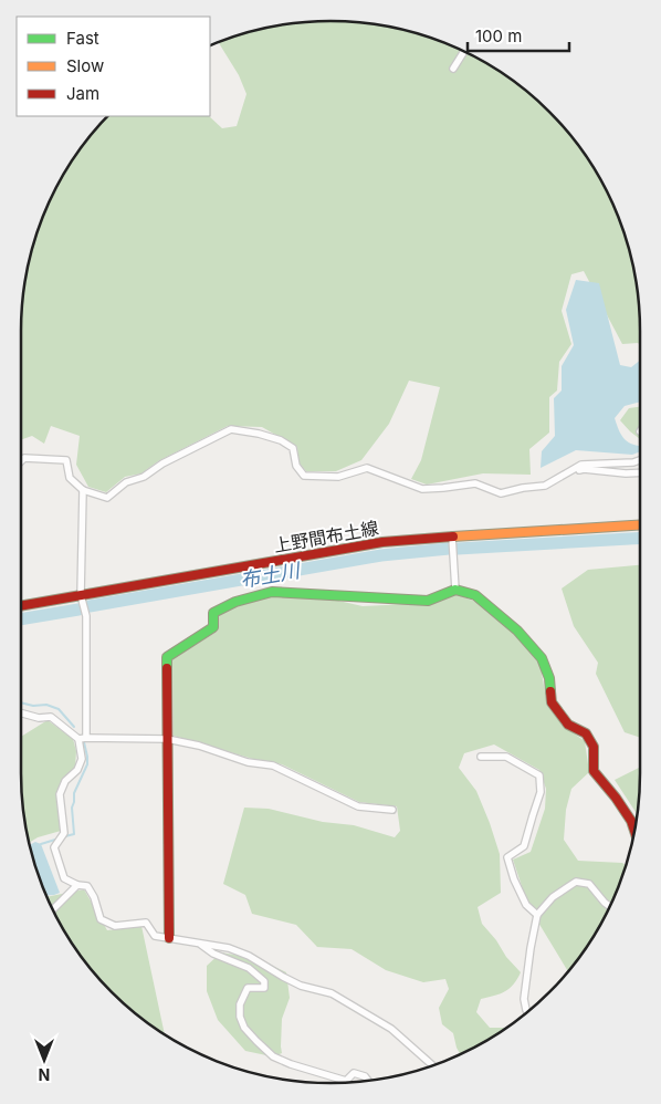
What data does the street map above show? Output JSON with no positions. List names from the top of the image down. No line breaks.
{"streets":{"street":["上野間布土線"]},"water":["布土川"],"legend":["Fast","Slow","Jam"],"scale_bar":"100 m","north":"bottom"}
